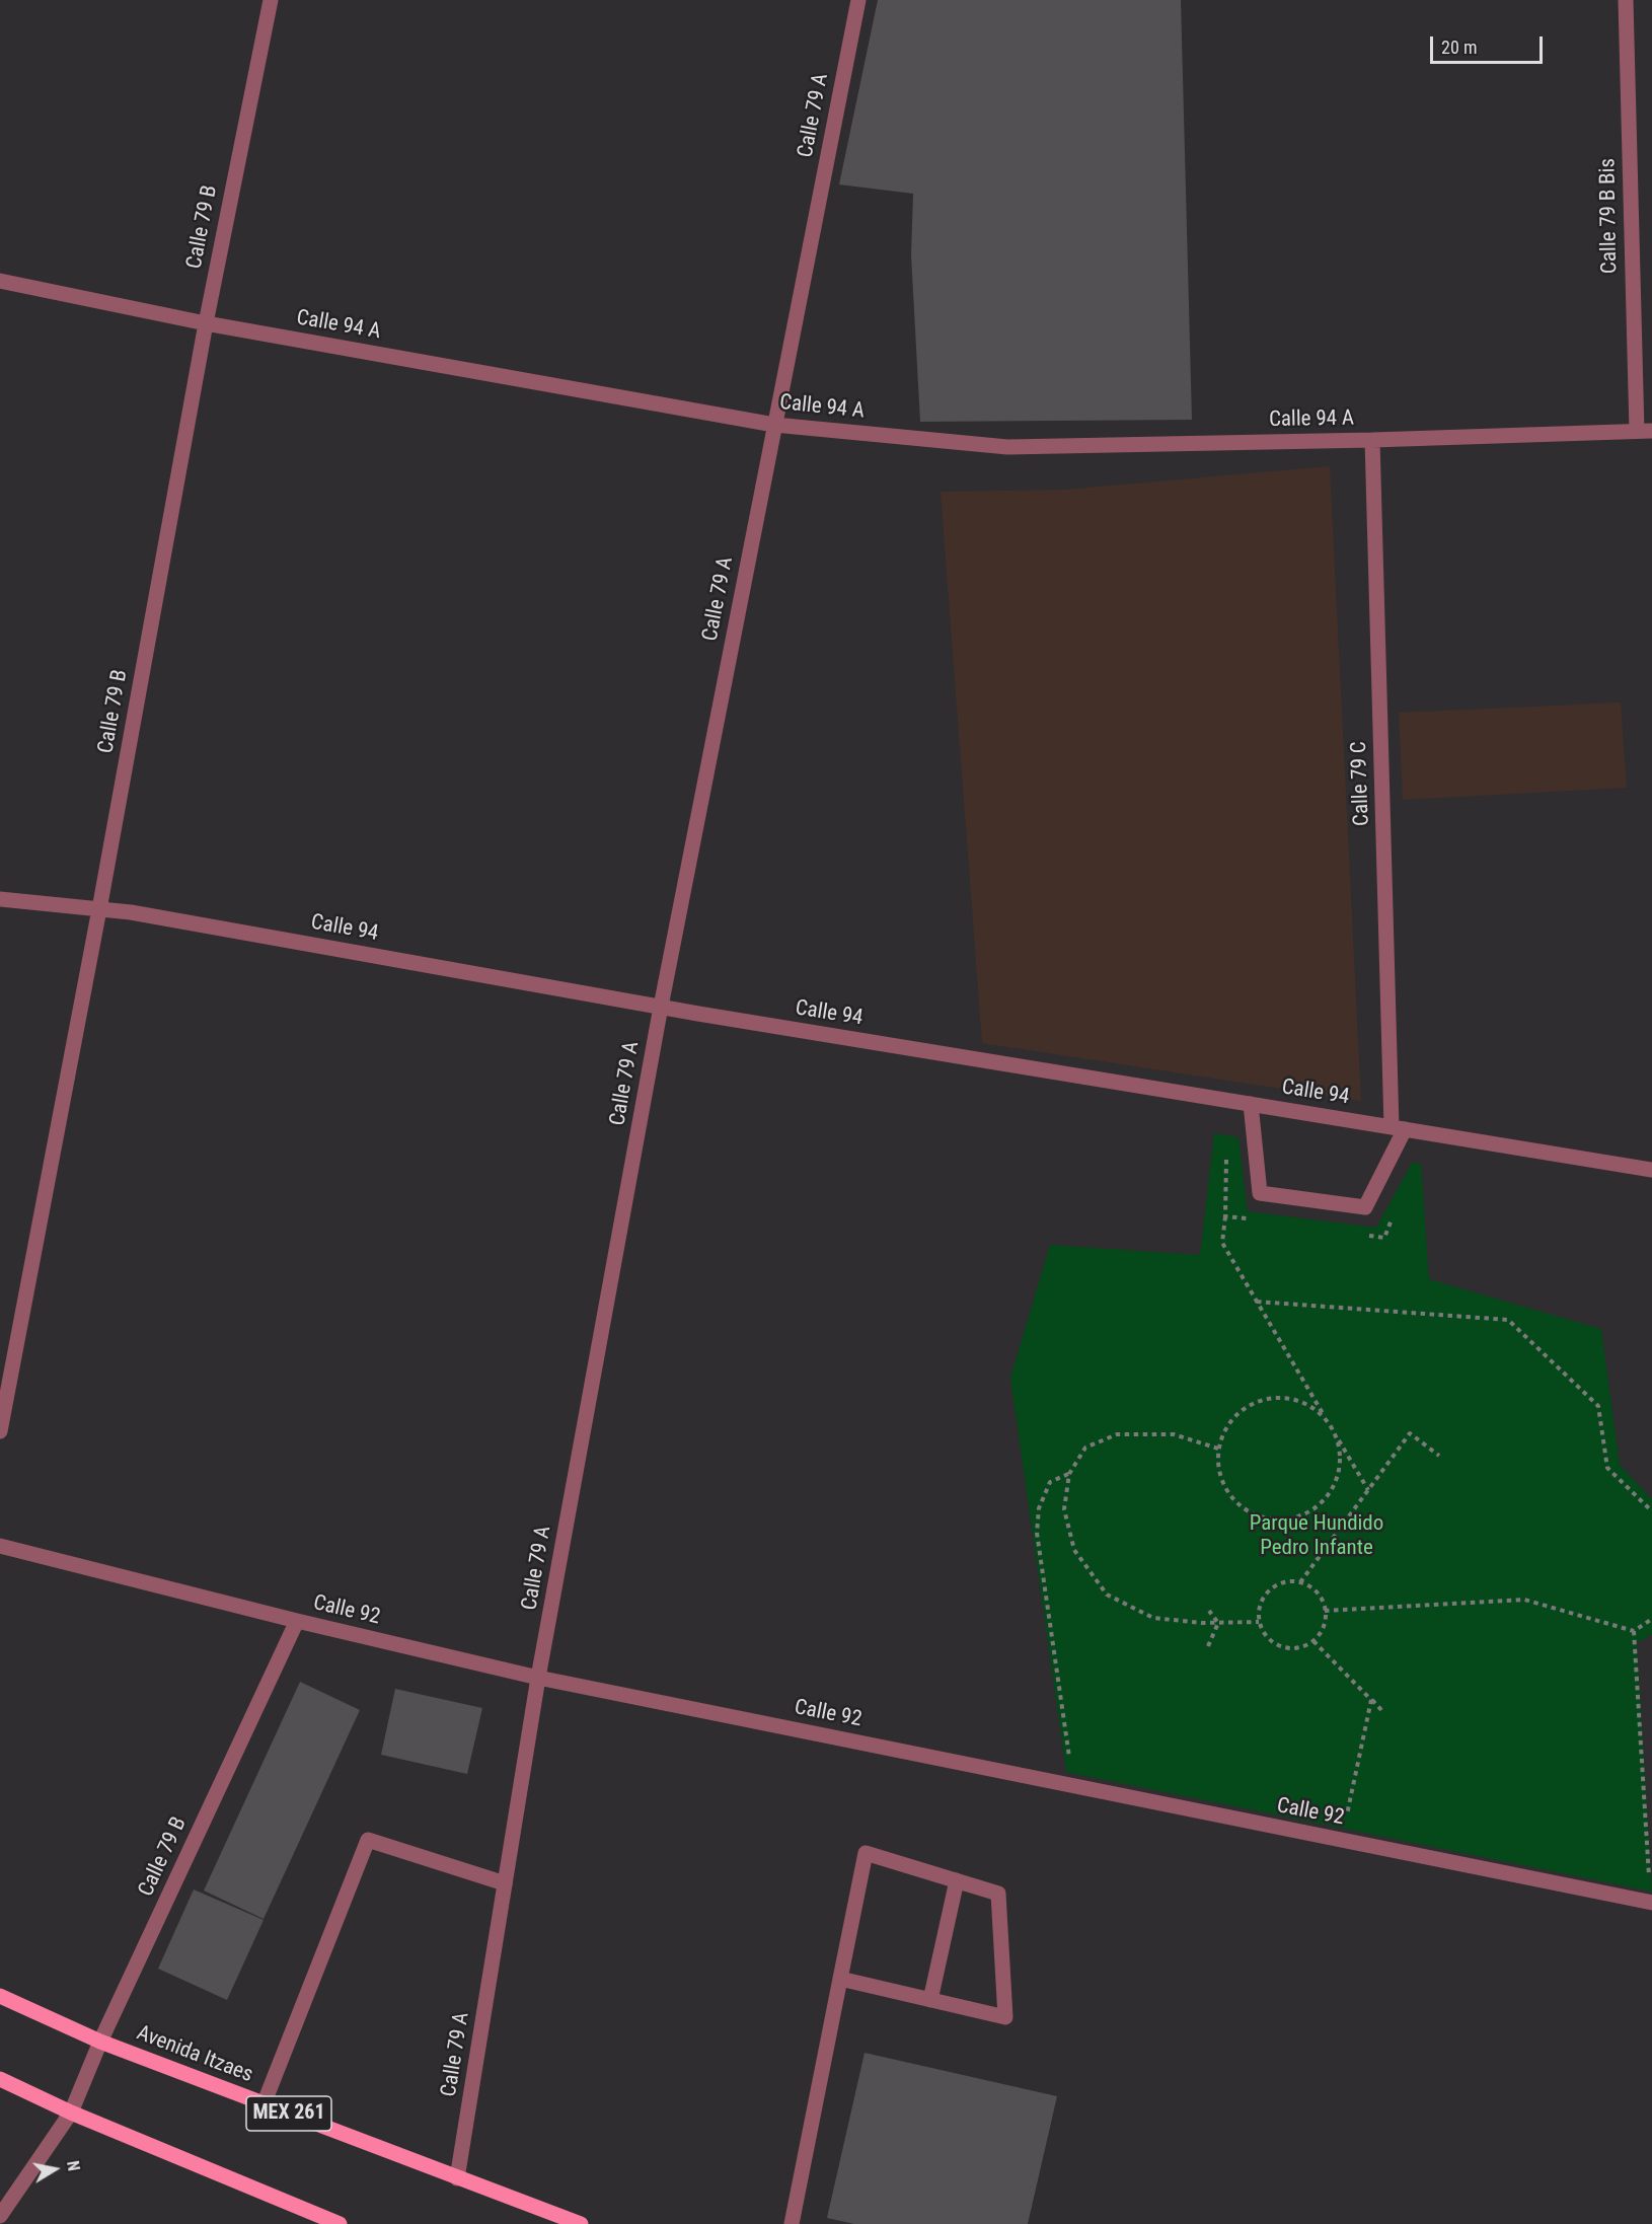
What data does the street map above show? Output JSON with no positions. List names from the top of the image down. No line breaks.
{"streets":{"main road":["Avenida Itzaes","MEX 261"],"street":["Calle 79 A","Calle 79 B Bis","Calle 79 B","Calle 94 A","Calle 79 C","Calle 94","Calle 92"]},"crossings":[["Calle 79 A","Calle 94 A"],["Calle 79 A","Calle 94"],["Calle 79 A","Calle 92"],["Calle 79 A","Avenida Itzaes"],["Calle 79 B Bis","Calle 94 A"],["Calle 79 B","Calle 94 A"],["Calle 79 B","Calle 94"],["Calle 79 B","Calle 92"],["Calle 79 B","Avenida Itzaes"],["Calle 94 A","Calle 79 C"],["Calle 79 C","Calle 94"]],"parks":["Parque Hundido Pedro Infante"],"scale_bar":"20 m","north":"right"}
